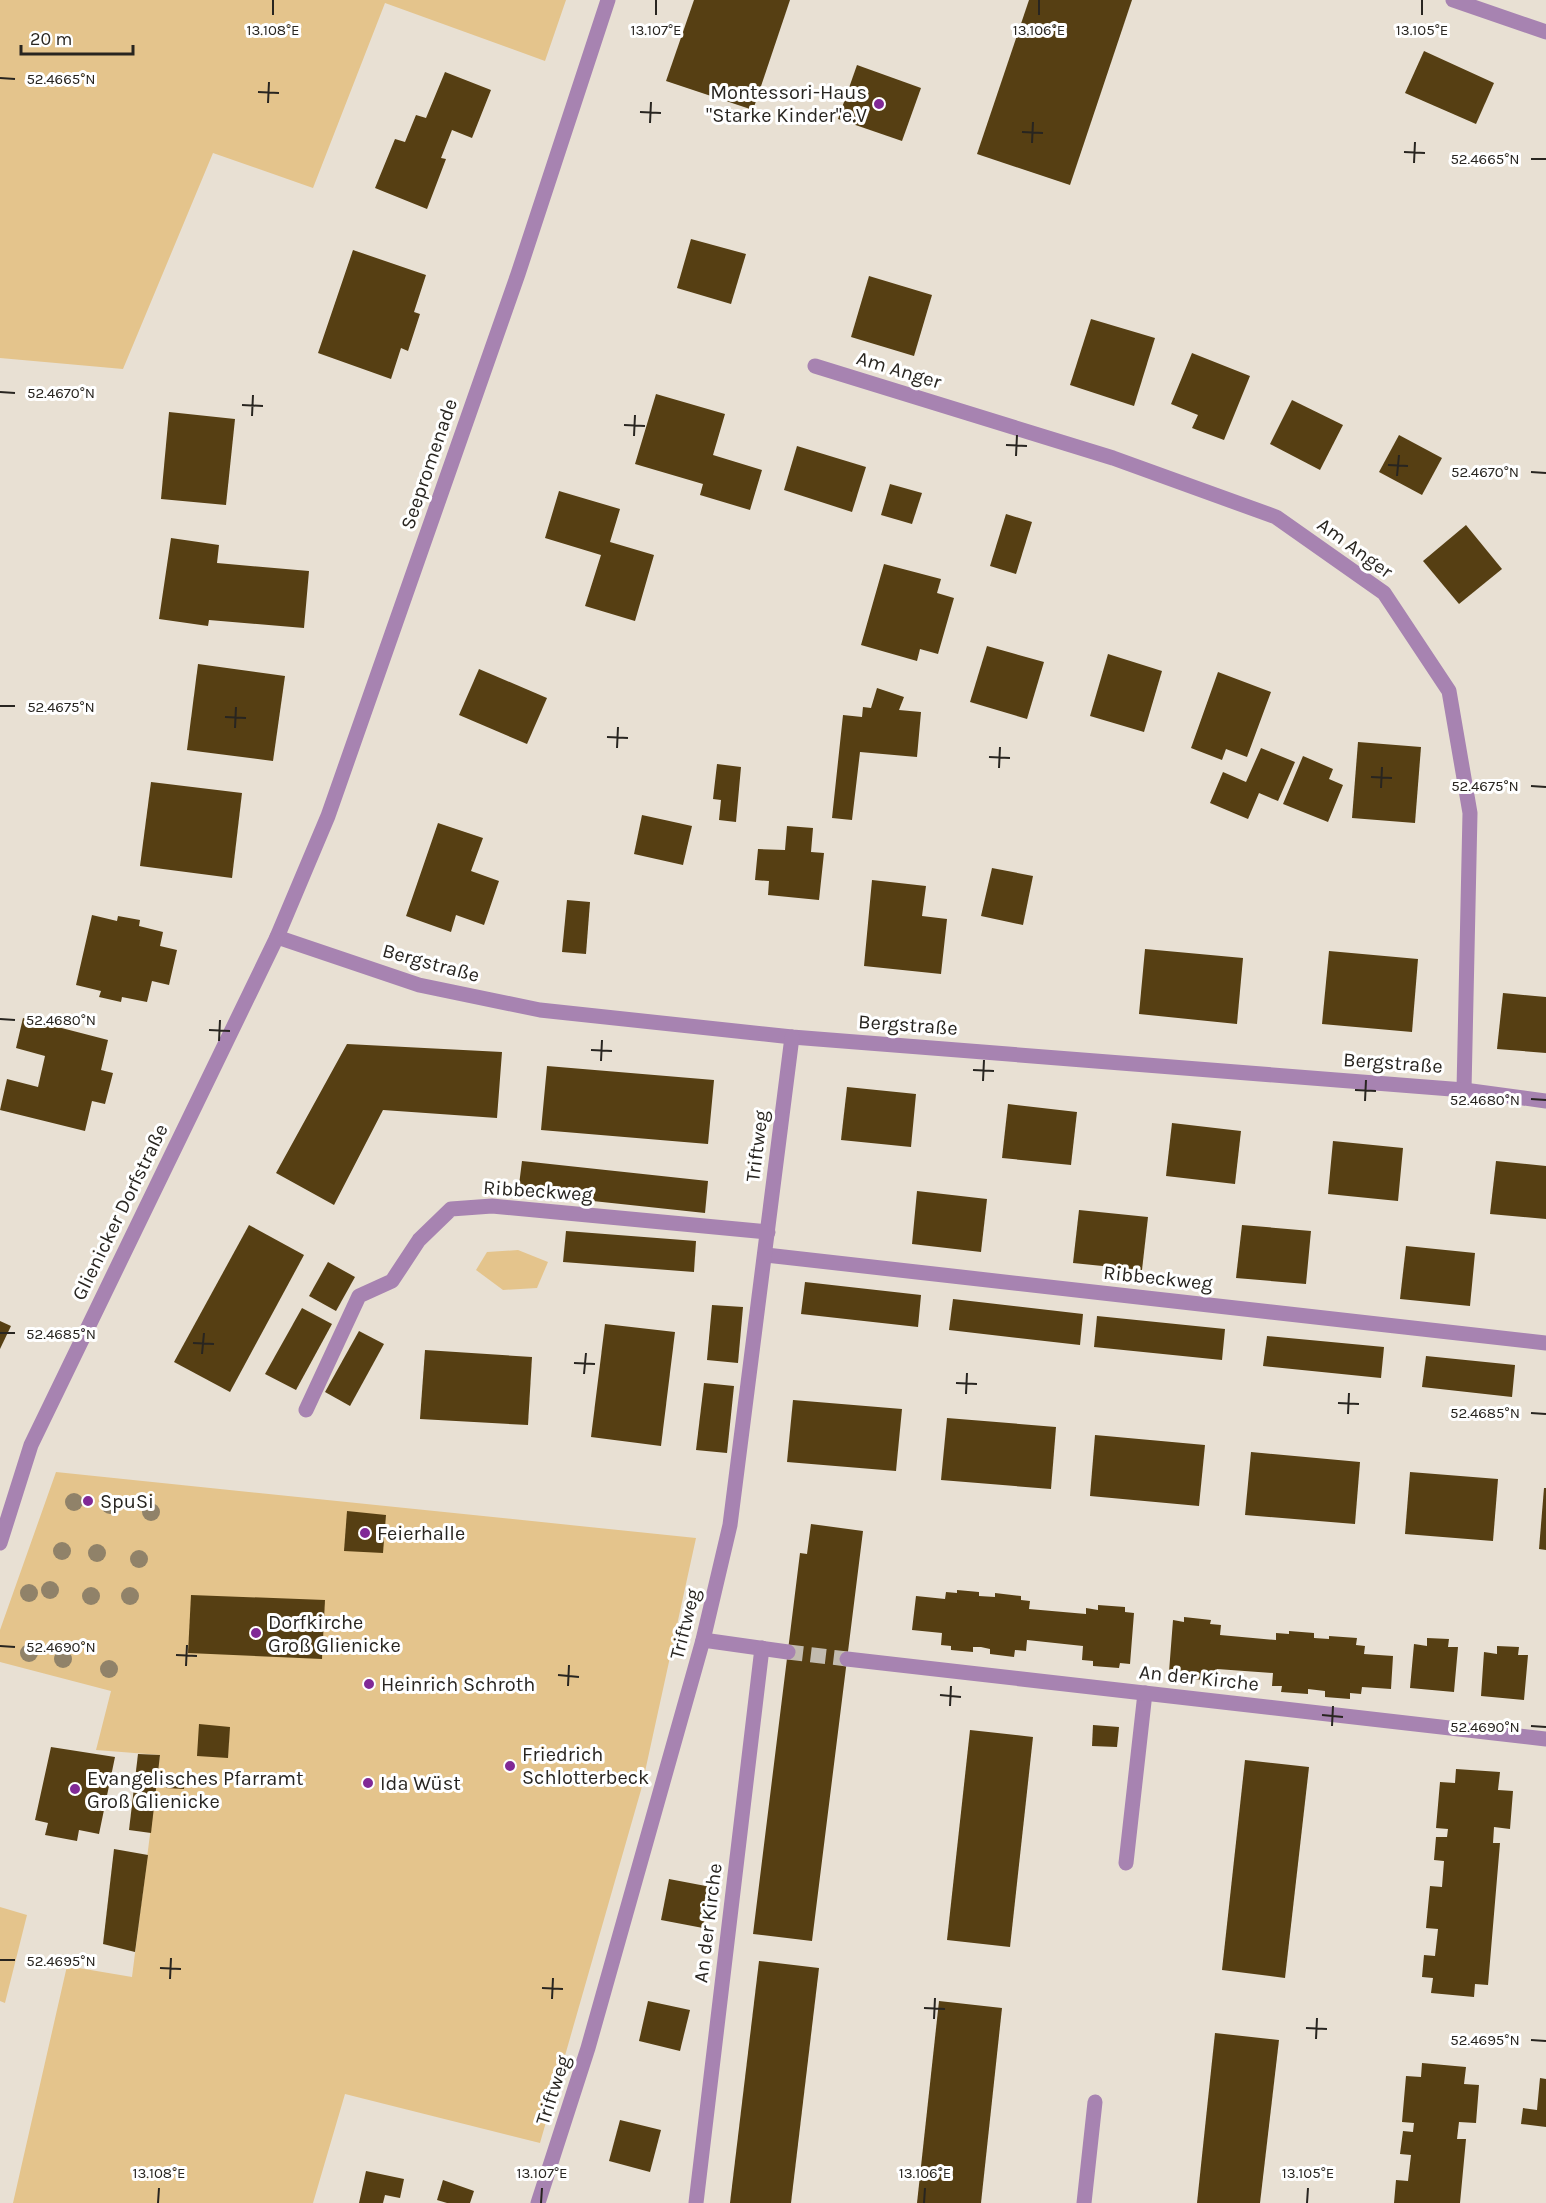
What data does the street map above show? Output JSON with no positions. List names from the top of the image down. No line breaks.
{"streets":{"street":["Am Anger","Seepromenade","Bergstraße","Triftweg","Ribbeckweg","Glienicker Dorfstraße","An der Kirche"]},"crossings":[["Am Anger","Bergstraße"],["Seepromenade","Bergstraße"],["Seepromenade","Glienicker Dorfstraße"],["Bergstraße","Triftweg"],["Bergstraße","Glienicker Dorfstraße"],["Triftweg","Ribbeckweg"]],"places":["Montessori-Haus \"Starke Kinder\"e.V","SpuSi","Feierhalle","Dorfkirche Groß Glienicke","Heinrich Schroth","Friedrich Schlotterbeck","Ida Wüst","Evangelisches Pfarramt Groß Glienicke"],"scale_bar":"20 m","coordinates":["13.108°E","13.107°E","13.106°E","13.105°E","52.4665°N","52.4670°N","52.4675°N","52.4680°N","52.4685°N","52.4690°N","52.4695°N"]}
